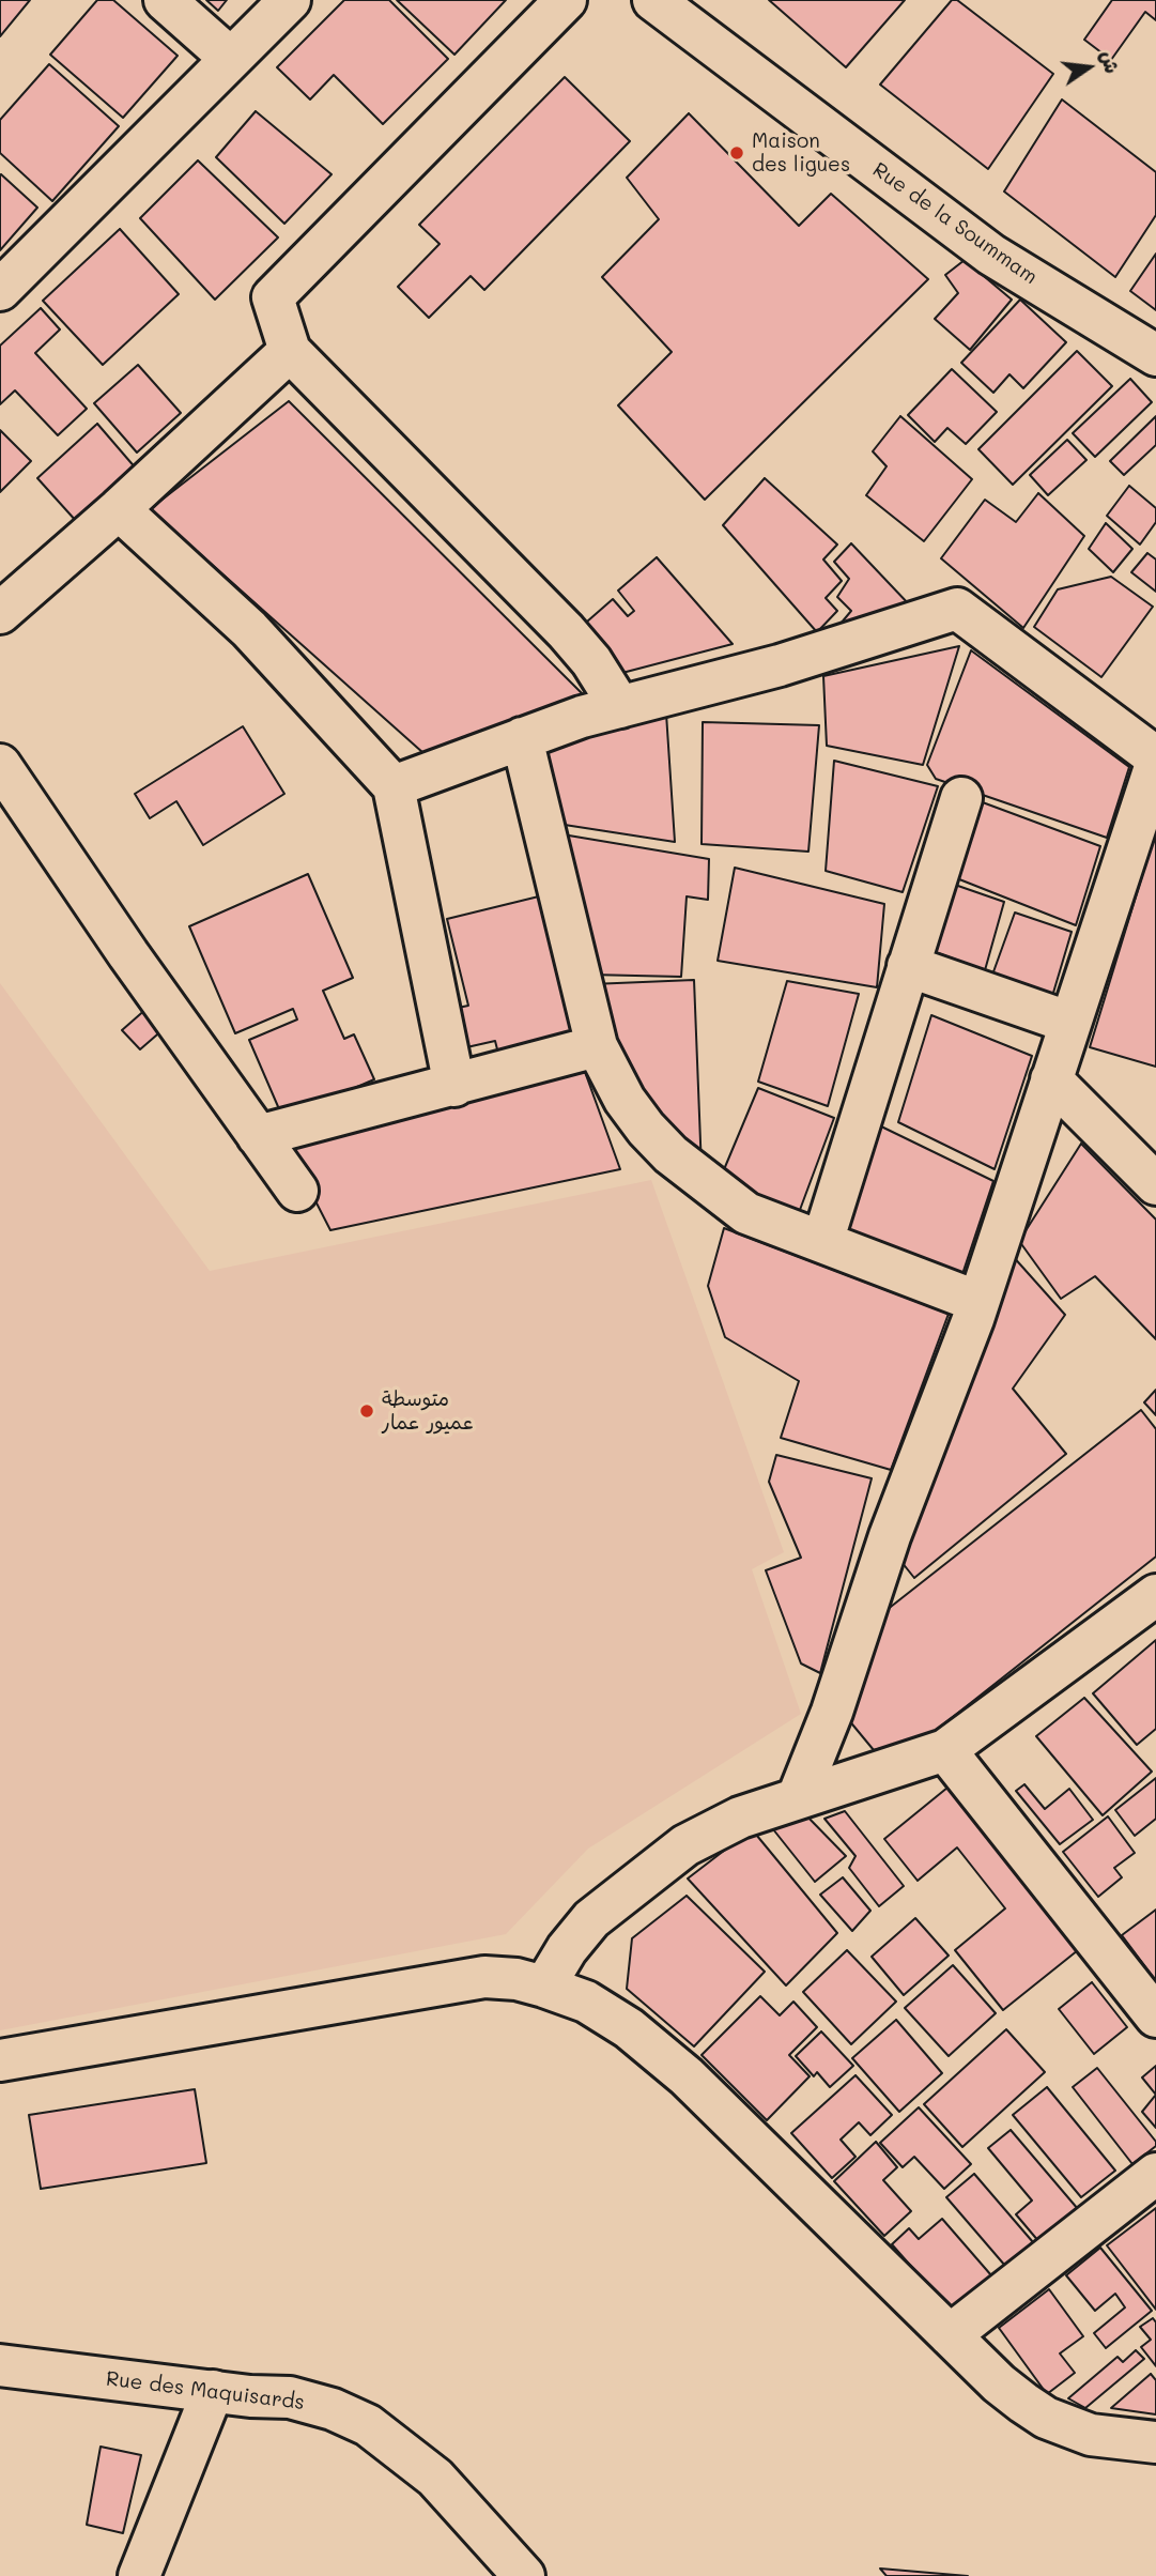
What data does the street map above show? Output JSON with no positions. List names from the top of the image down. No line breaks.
{"streets":{"street":["Rue de la Soummam","Rue des Maquisards"]},"places":["Maison des ligues","متوسطة عميور عمار"],"north":"right"}
